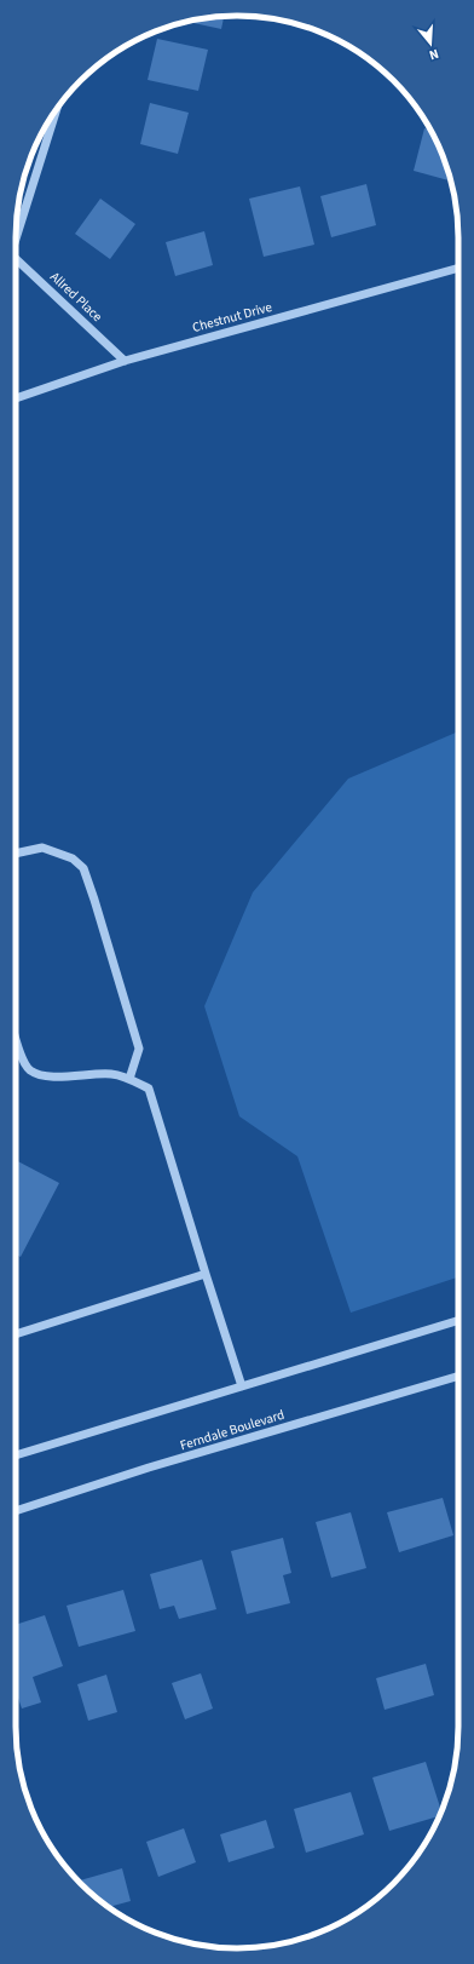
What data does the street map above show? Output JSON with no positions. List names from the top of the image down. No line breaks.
{"streets":{"street":["Allred Place","Chestnut Drive","Ferndale Boulevard"]},"crossings":[["Allred Place","Chestnut Drive"]],"north":"bottom"}
